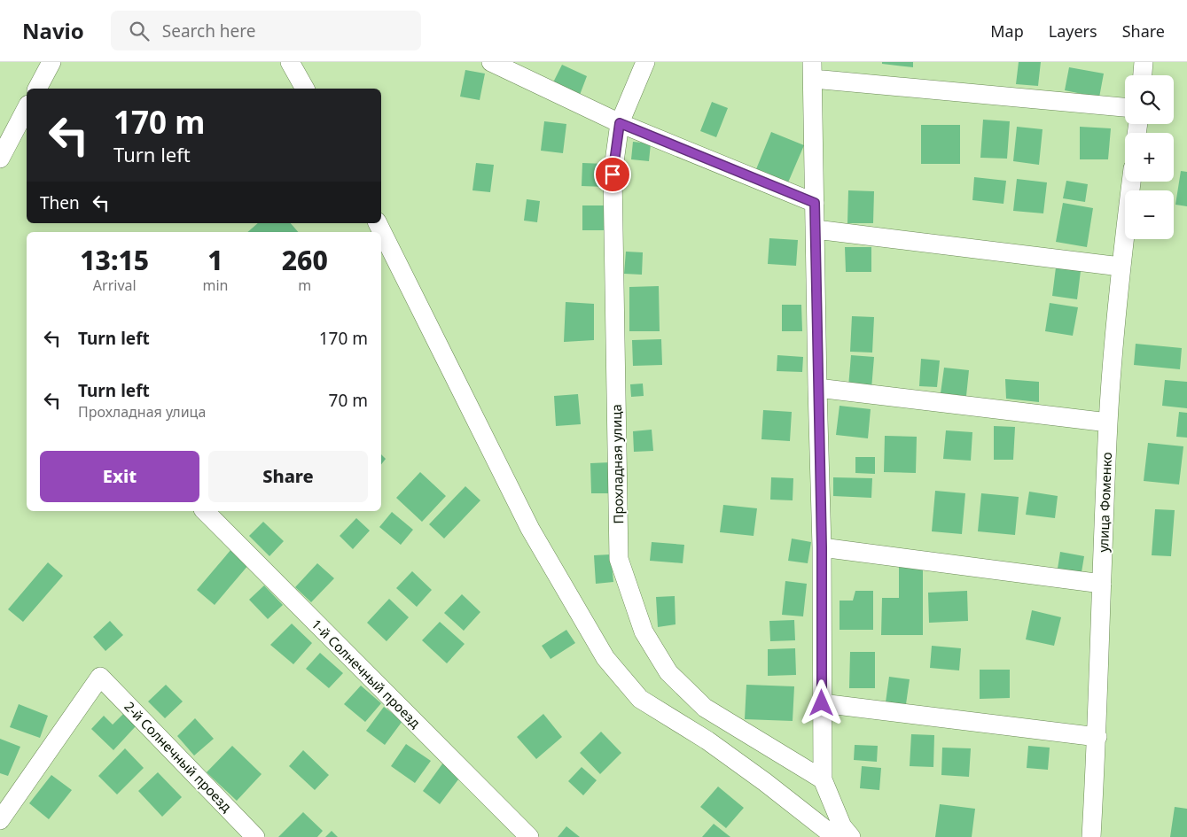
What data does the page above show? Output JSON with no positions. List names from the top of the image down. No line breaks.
{"streets":{"street":["Прохладная улица","улица Фоменко","1-й Солнечный проезд","2-й Солнечный проезд"]},"page":{"header":"Navio","search":"Search here","nav":["Map","Layers","Share"],"map_buttons":["+","−"],"turn":["170 m","Turn left"],"then":"Then","eta":["13:15","Arrival","1","min","260","m"],"list":[{"name":"Turn left","value":"170 m"},{"name":"Turn left","note":"Прохладная улица","value":"70 m"}],"buttons":["Exit","Share"]}}
